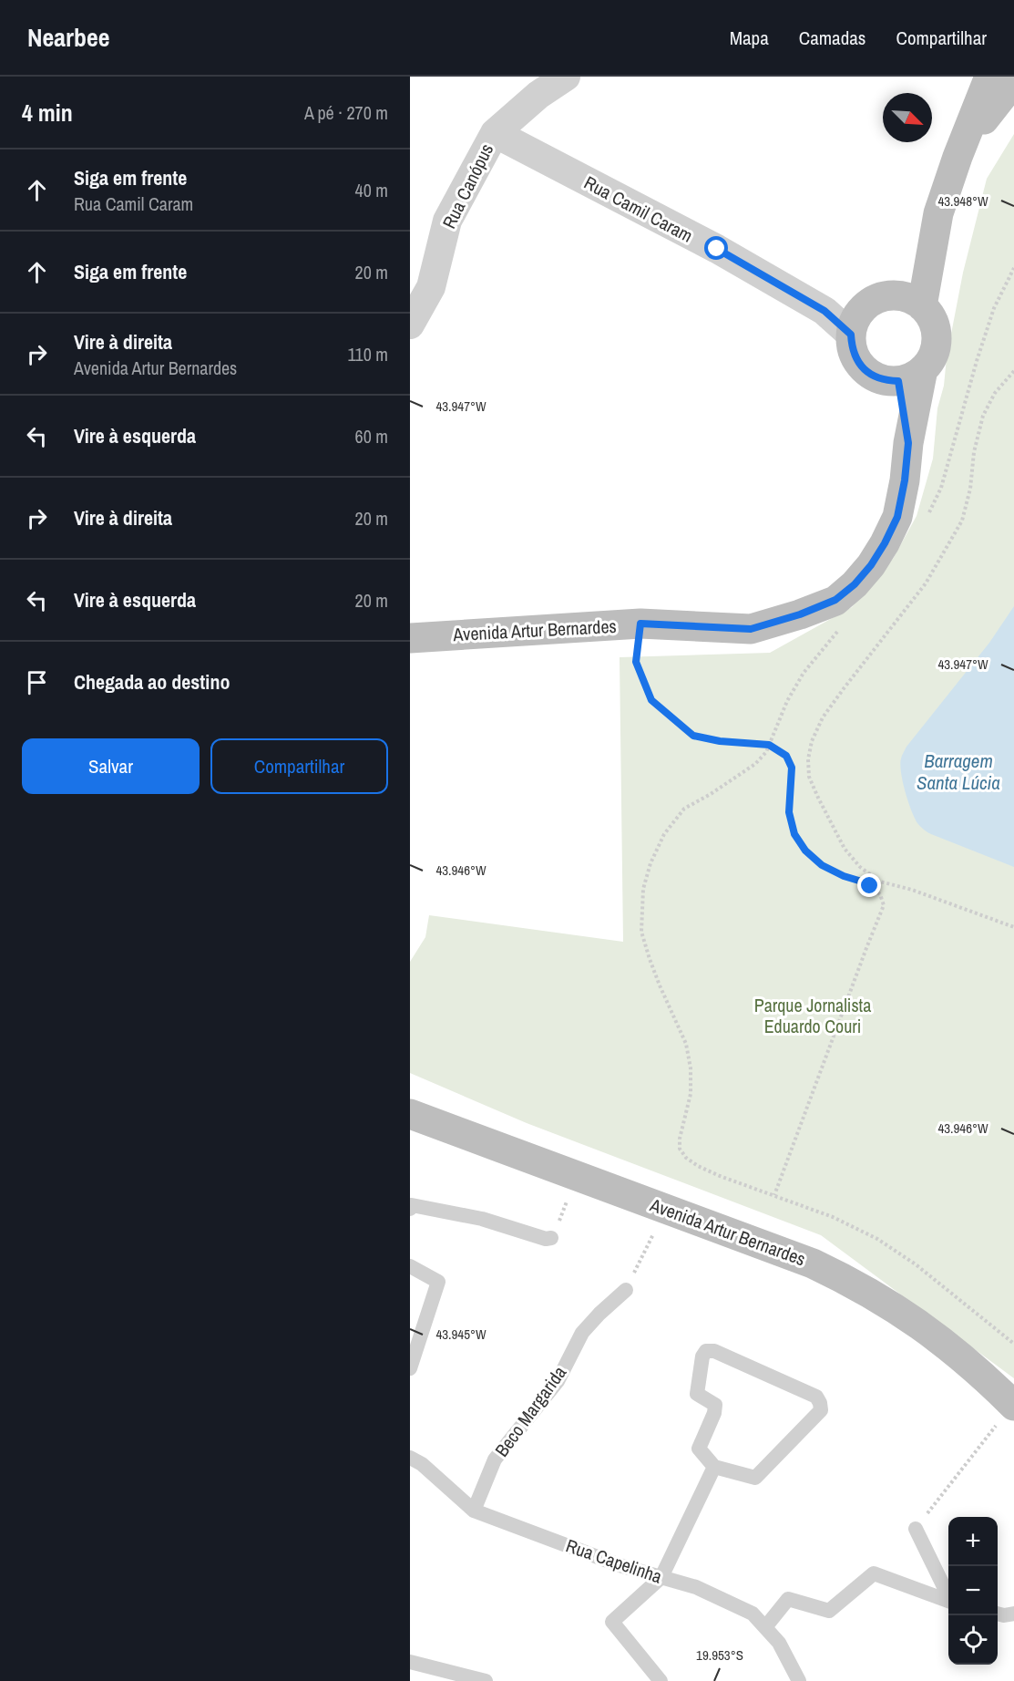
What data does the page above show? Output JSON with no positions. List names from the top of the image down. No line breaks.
{"streets":{"street":["Rua Canópus","Rua Camil Caram","Avenida Artur Bernardes"],"lane":["Beco Margarida","Rua Capelinha"]},"crossings":[["Rua Canópus","Rua Camil Caram"],["Rua Camil Caram","Avenida Artur Bernardes"],["Beco Margarida","Rua Capelinha"]],"water":["Barragem Santa Lúcia"],"parks":["Parque Jornalista Eduardo Couri"],"north":"bottom right","page":{"header":"Nearbee","nav":["Mapa","Camadas","Compartilhar"],"heading":["4 min","A pé · 270 m"],"list":[["Siga em frente","Rua Camil Caram","40 m"],["Siga em frente","20 m"],["Vire à direita","Avenida Artur Bernardes","110 m"],["Vire à esquerda","60 m"],["Vire à direita","20 m"],["Vire à esquerda","20 m"],"Chegada ao destino"],"buttons":["Salvar","Compartilhar"],"map_buttons":["+","−"]},"coordinates":["43.948°W","43.947°W","43.946°W","43.945°W","19.953°S"]}
